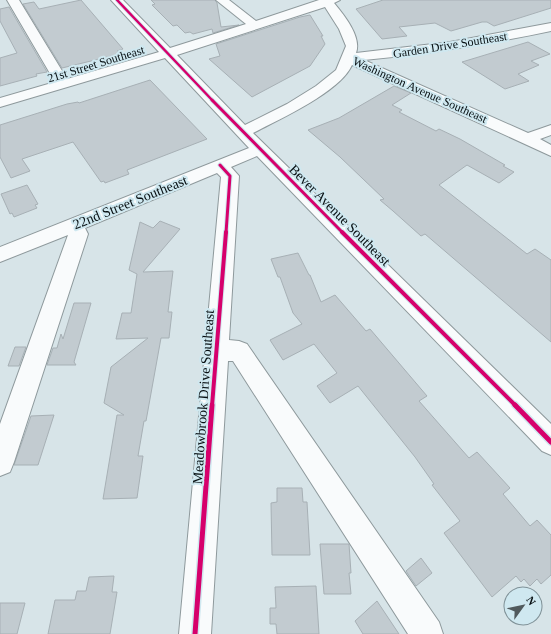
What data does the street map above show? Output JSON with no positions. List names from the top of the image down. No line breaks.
{"streets":{"street":["Garden Drive Southeast","21st Street Southeast","Washington Avenue Southeast","22nd Street Southeast","Bever Avenue Southeast","Meadowbrook Drive Southeast"]},"crossings":[["Garden Drive Southeast","Washington Avenue Southeast"],["21st Street Southeast","Washington Avenue Southeast"],["21st Street Southeast","Bever Avenue Southeast"],["22nd Street Southeast","Bever Avenue Southeast"],["22nd Street Southeast","Meadowbrook Drive Southeast"]],"north":"top right"}
